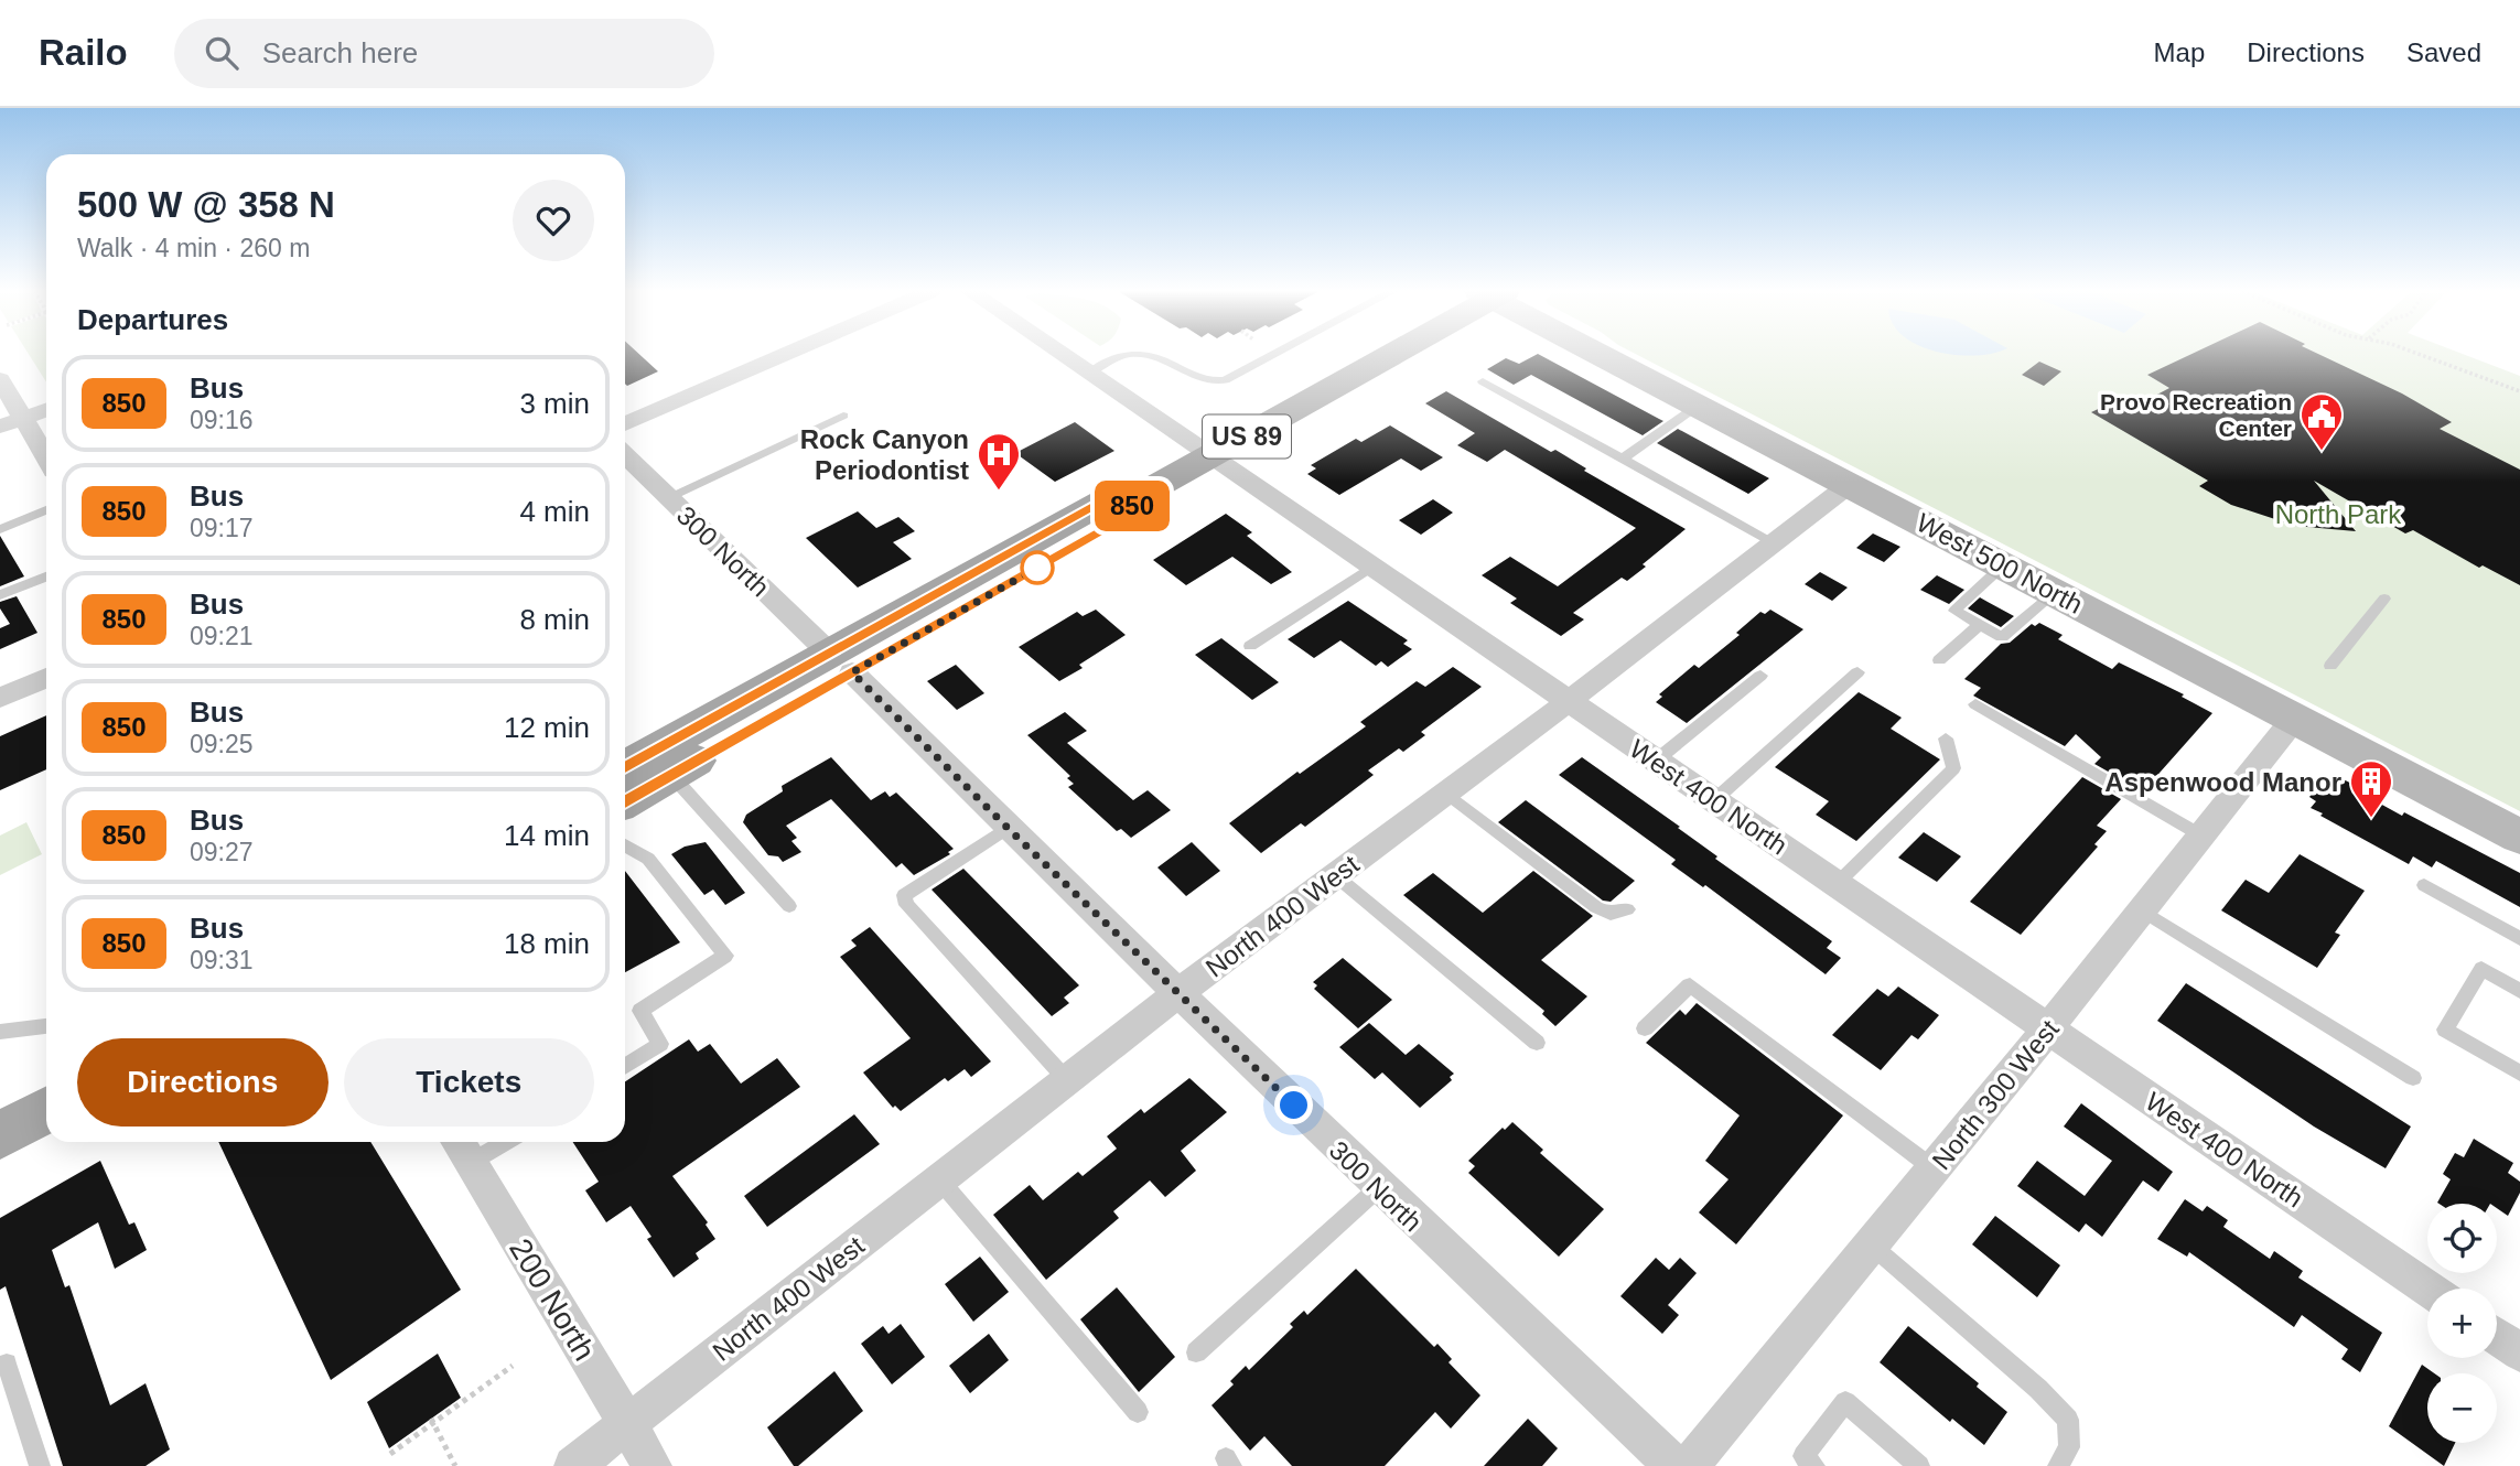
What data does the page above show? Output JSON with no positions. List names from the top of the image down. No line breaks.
{"streets":{"main road":["US 89"],"street":["300 North","West 500 North","West 400 North","North 400 West","North 300 West","200 North"]},"crossings":[["US 89","300 North"],["US 89","West 400 North"],["300 North","North 400 West"],["West 500 North","North 400 West"],["West 500 North","North 300 West"],["West 400 North","North 400 West"],["West 400 North","North 300 West"],["North 400 West","200 North"]],"parks":["North Park"],"places":{"public building":["Provo Recreation Center"],"hospital":["Rock Canyon Periodontist"],"building":["Aspenwood Manor"]},"lines":["bus line 850"],"page":{"header":"Railo","search":"Search here","nav":["Map","Directions","Saved"],"on_map":"850","heading":[["500 W @ 358 N","Walk · 4 min · 260 m"],"Departures"],"list":[{"mark":"850","name":"Bus","note":"09:16","value":"3 min"},{"mark":"850","name":"Bus","note":"09:17","value":"4 min"},{"mark":"850","name":"Bus","note":"09:21","value":"8 min"},{"mark":"850","name":"Bus","note":"09:25","value":"12 min"},{"mark":"850","name":"Bus","note":"09:27","value":"14 min"},{"mark":"850","name":"Bus","note":"09:31","value":"18 min"}],"buttons":["Directions","Tickets"],"map_buttons":["+","−"]}}
